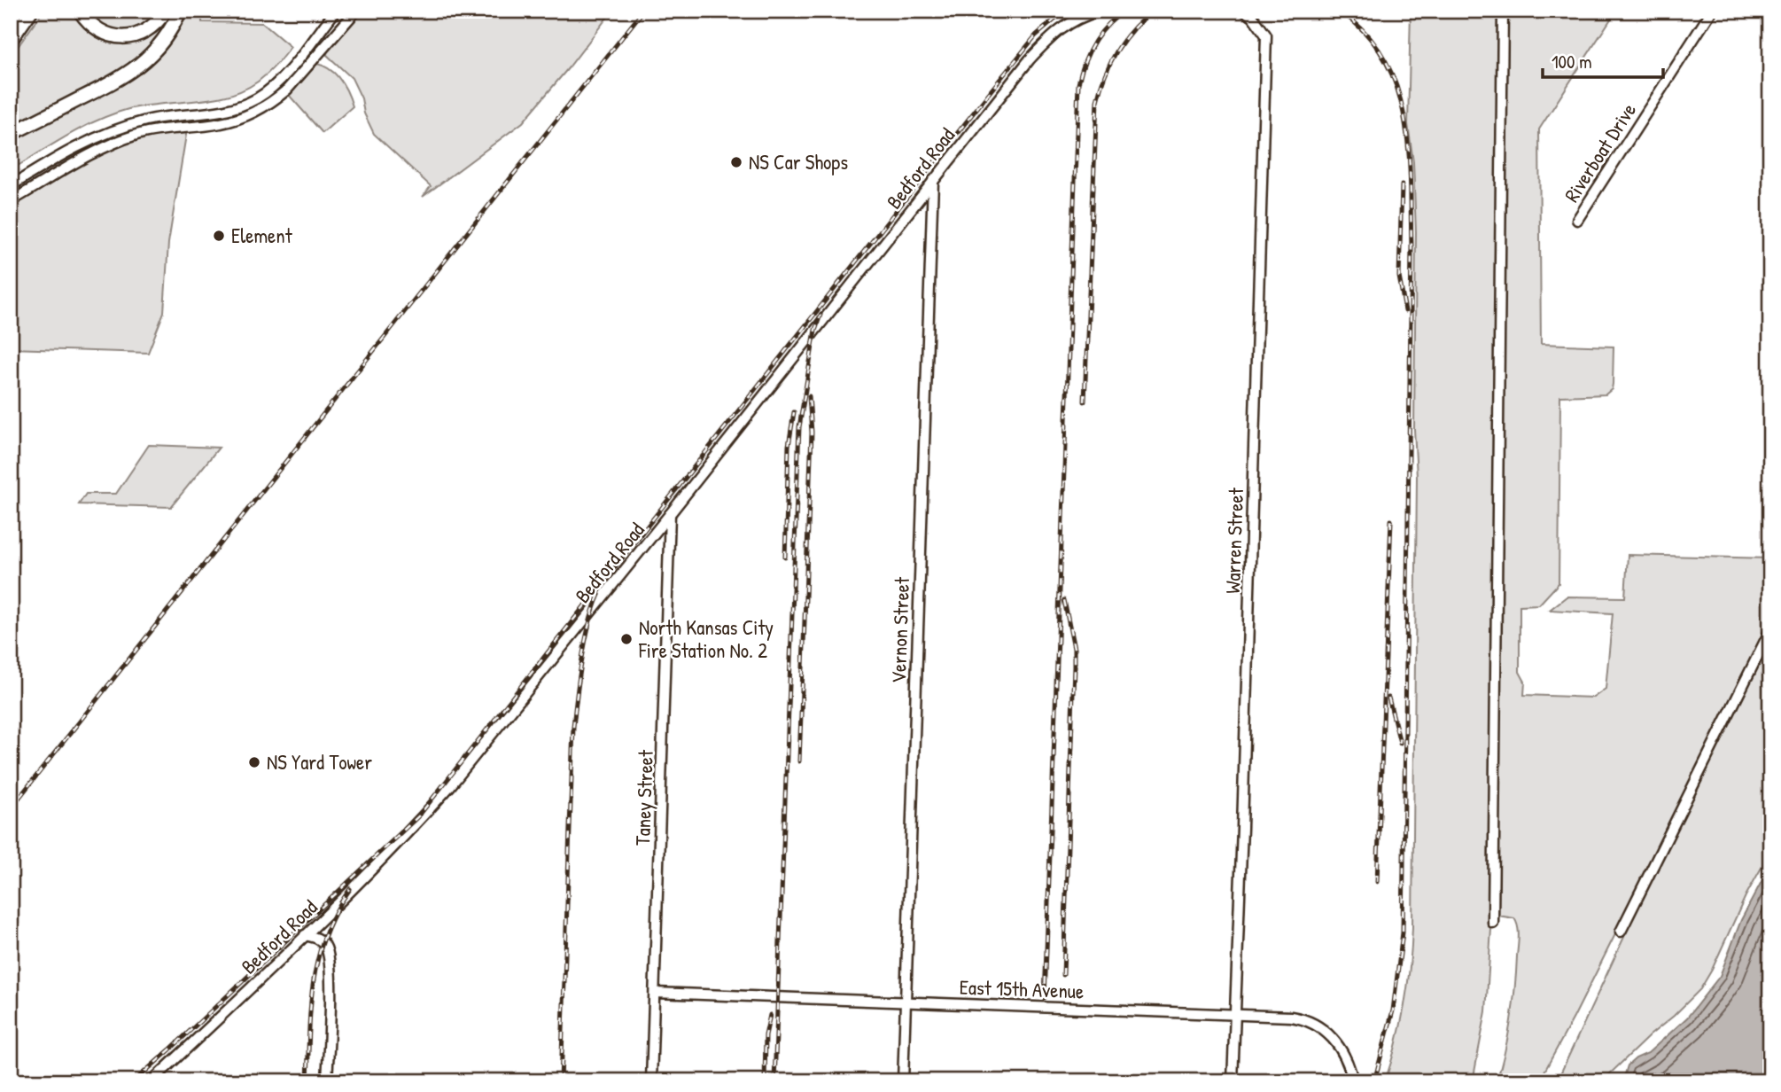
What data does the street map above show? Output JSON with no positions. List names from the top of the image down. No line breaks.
{"streets":{"street":["Riverboat Drive","Bedford Road","Warren Street","Vernon Street","Taney Street","East 15th Avenue"]},"crossings":[["Bedford Road","Vernon Street"],["Bedford Road","Taney Street"],["Warren Street","East 15th Avenue"],["Vernon Street","East 15th Avenue"],["Taney Street","East 15th Avenue"]],"places":["NS Car Shops","Element","North Kansas City Fire Station No. 2","NS Yard Tower"],"scale_bar":"100 m"}
